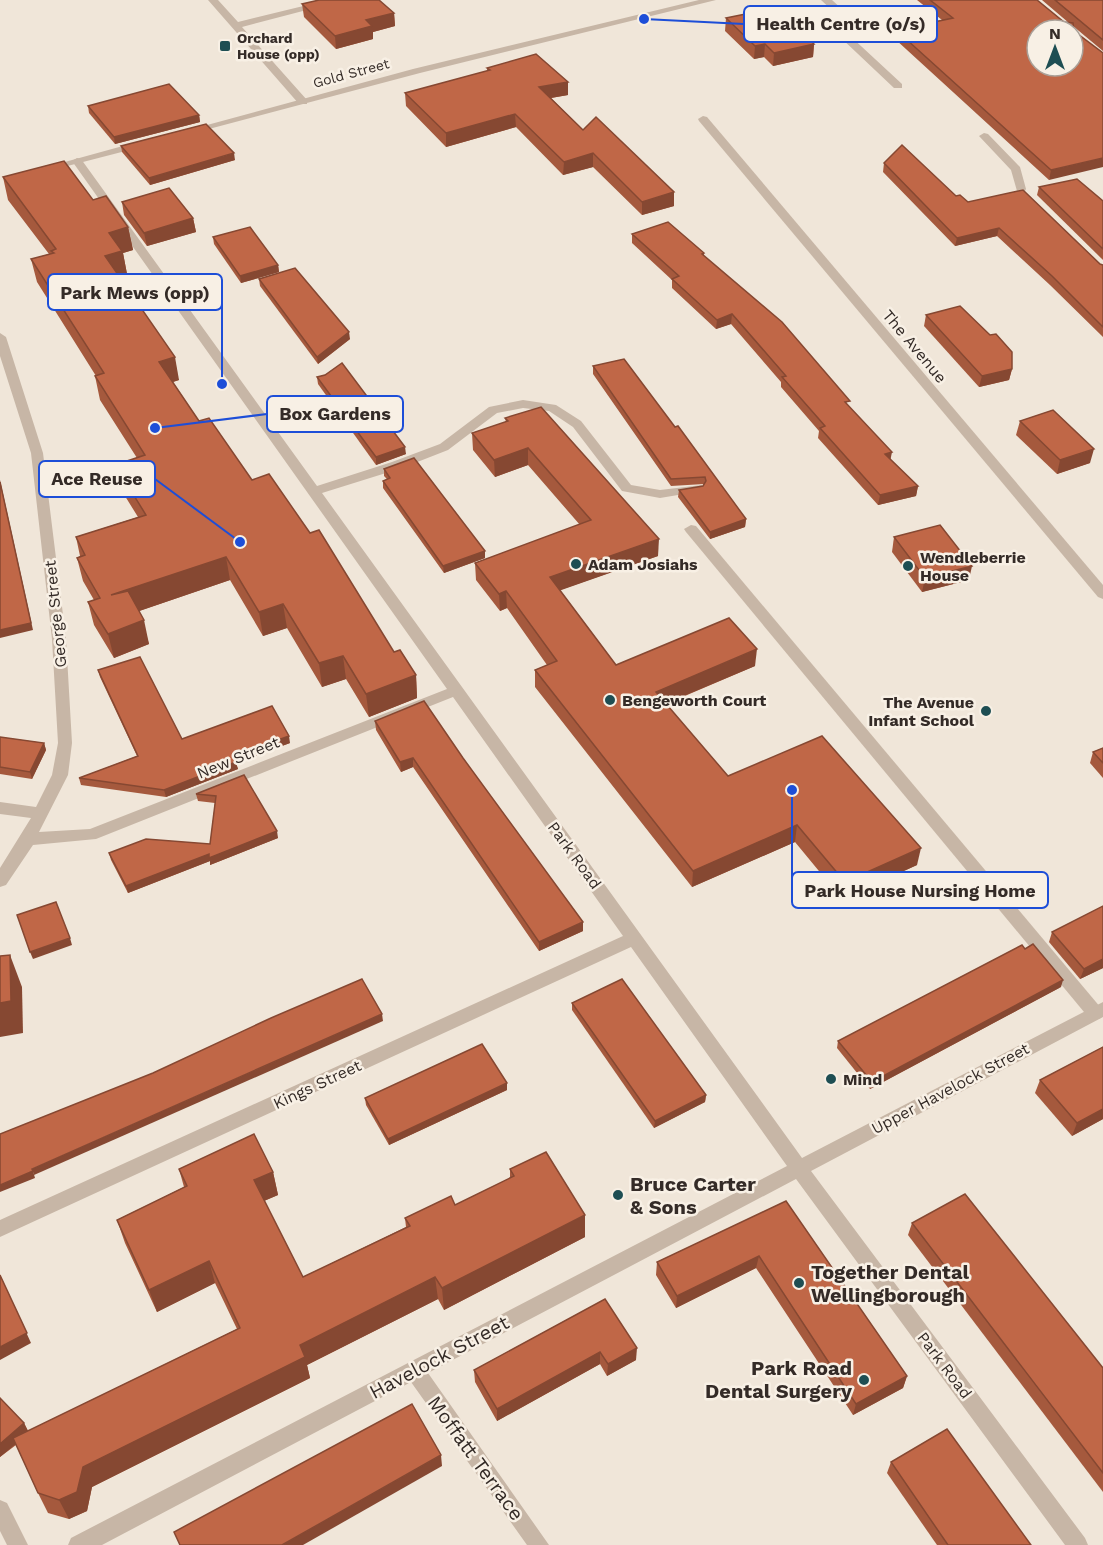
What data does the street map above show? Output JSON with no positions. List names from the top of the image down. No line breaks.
{"streets":{"street":["Gold Street","The Avenue","George Street","New Street","Park Road","Kings Street","Upper Havelock Street","Havelock Street","Moffatt Terrace"]},"crossings":[["George Street","New Street"],["New Street","Park Road"],["Park Road","Kings Street"],["Park Road","Upper Havelock Street"],["Park Road","Havelock Street"],["Upper Havelock Street","Havelock Street"],["Havelock Street","Moffatt Terrace"]],"places":{"other":["Health Centre (o/s)","Park Mews (opp)","Box Gardens","Ace Reuse","Adam Josiahs","Wendleberrie House","Bengeworth Court","The Avenue Infant School","Park House Nursing Home","Mind","Bruce Carter & Sons","Together Dental Wellingborough","Park Road Dental Surgery"],"transit":["Orchard House (opp)"]},"north":"top"}
